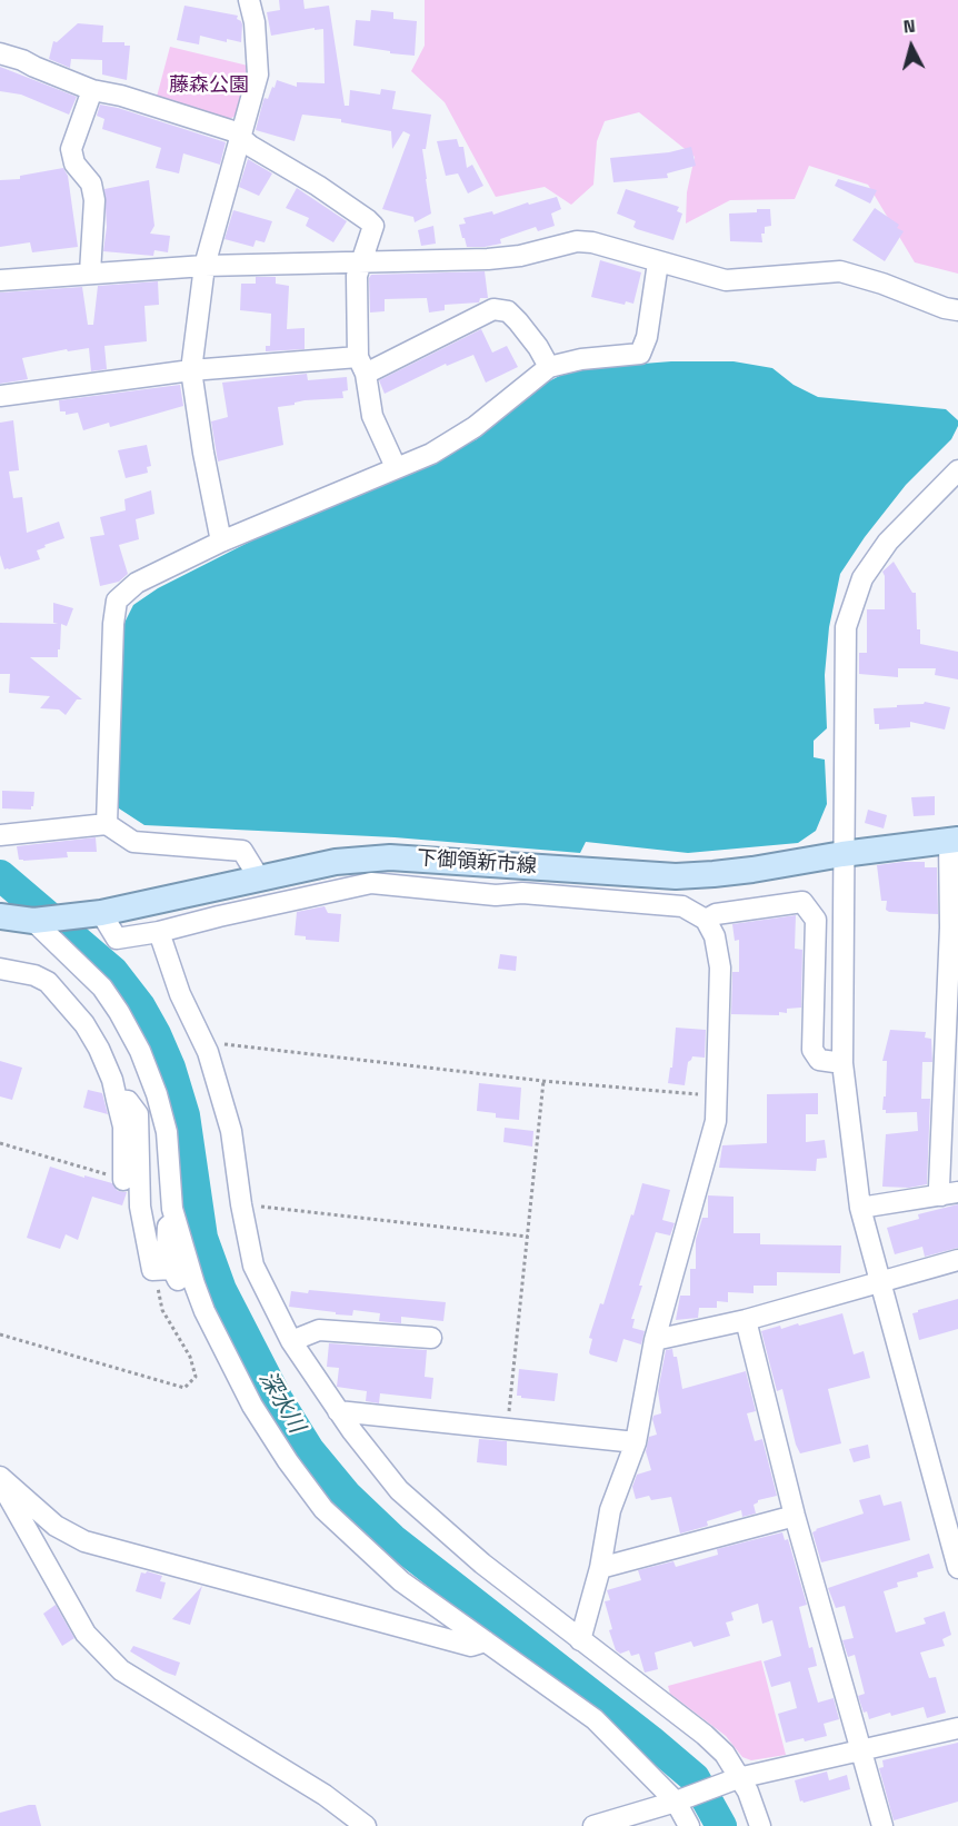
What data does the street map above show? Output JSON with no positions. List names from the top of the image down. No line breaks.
{"streets":{"main road":["下御領新市線"]},"water":["深水川"],"parks":["藤森公園"],"north":"top"}
